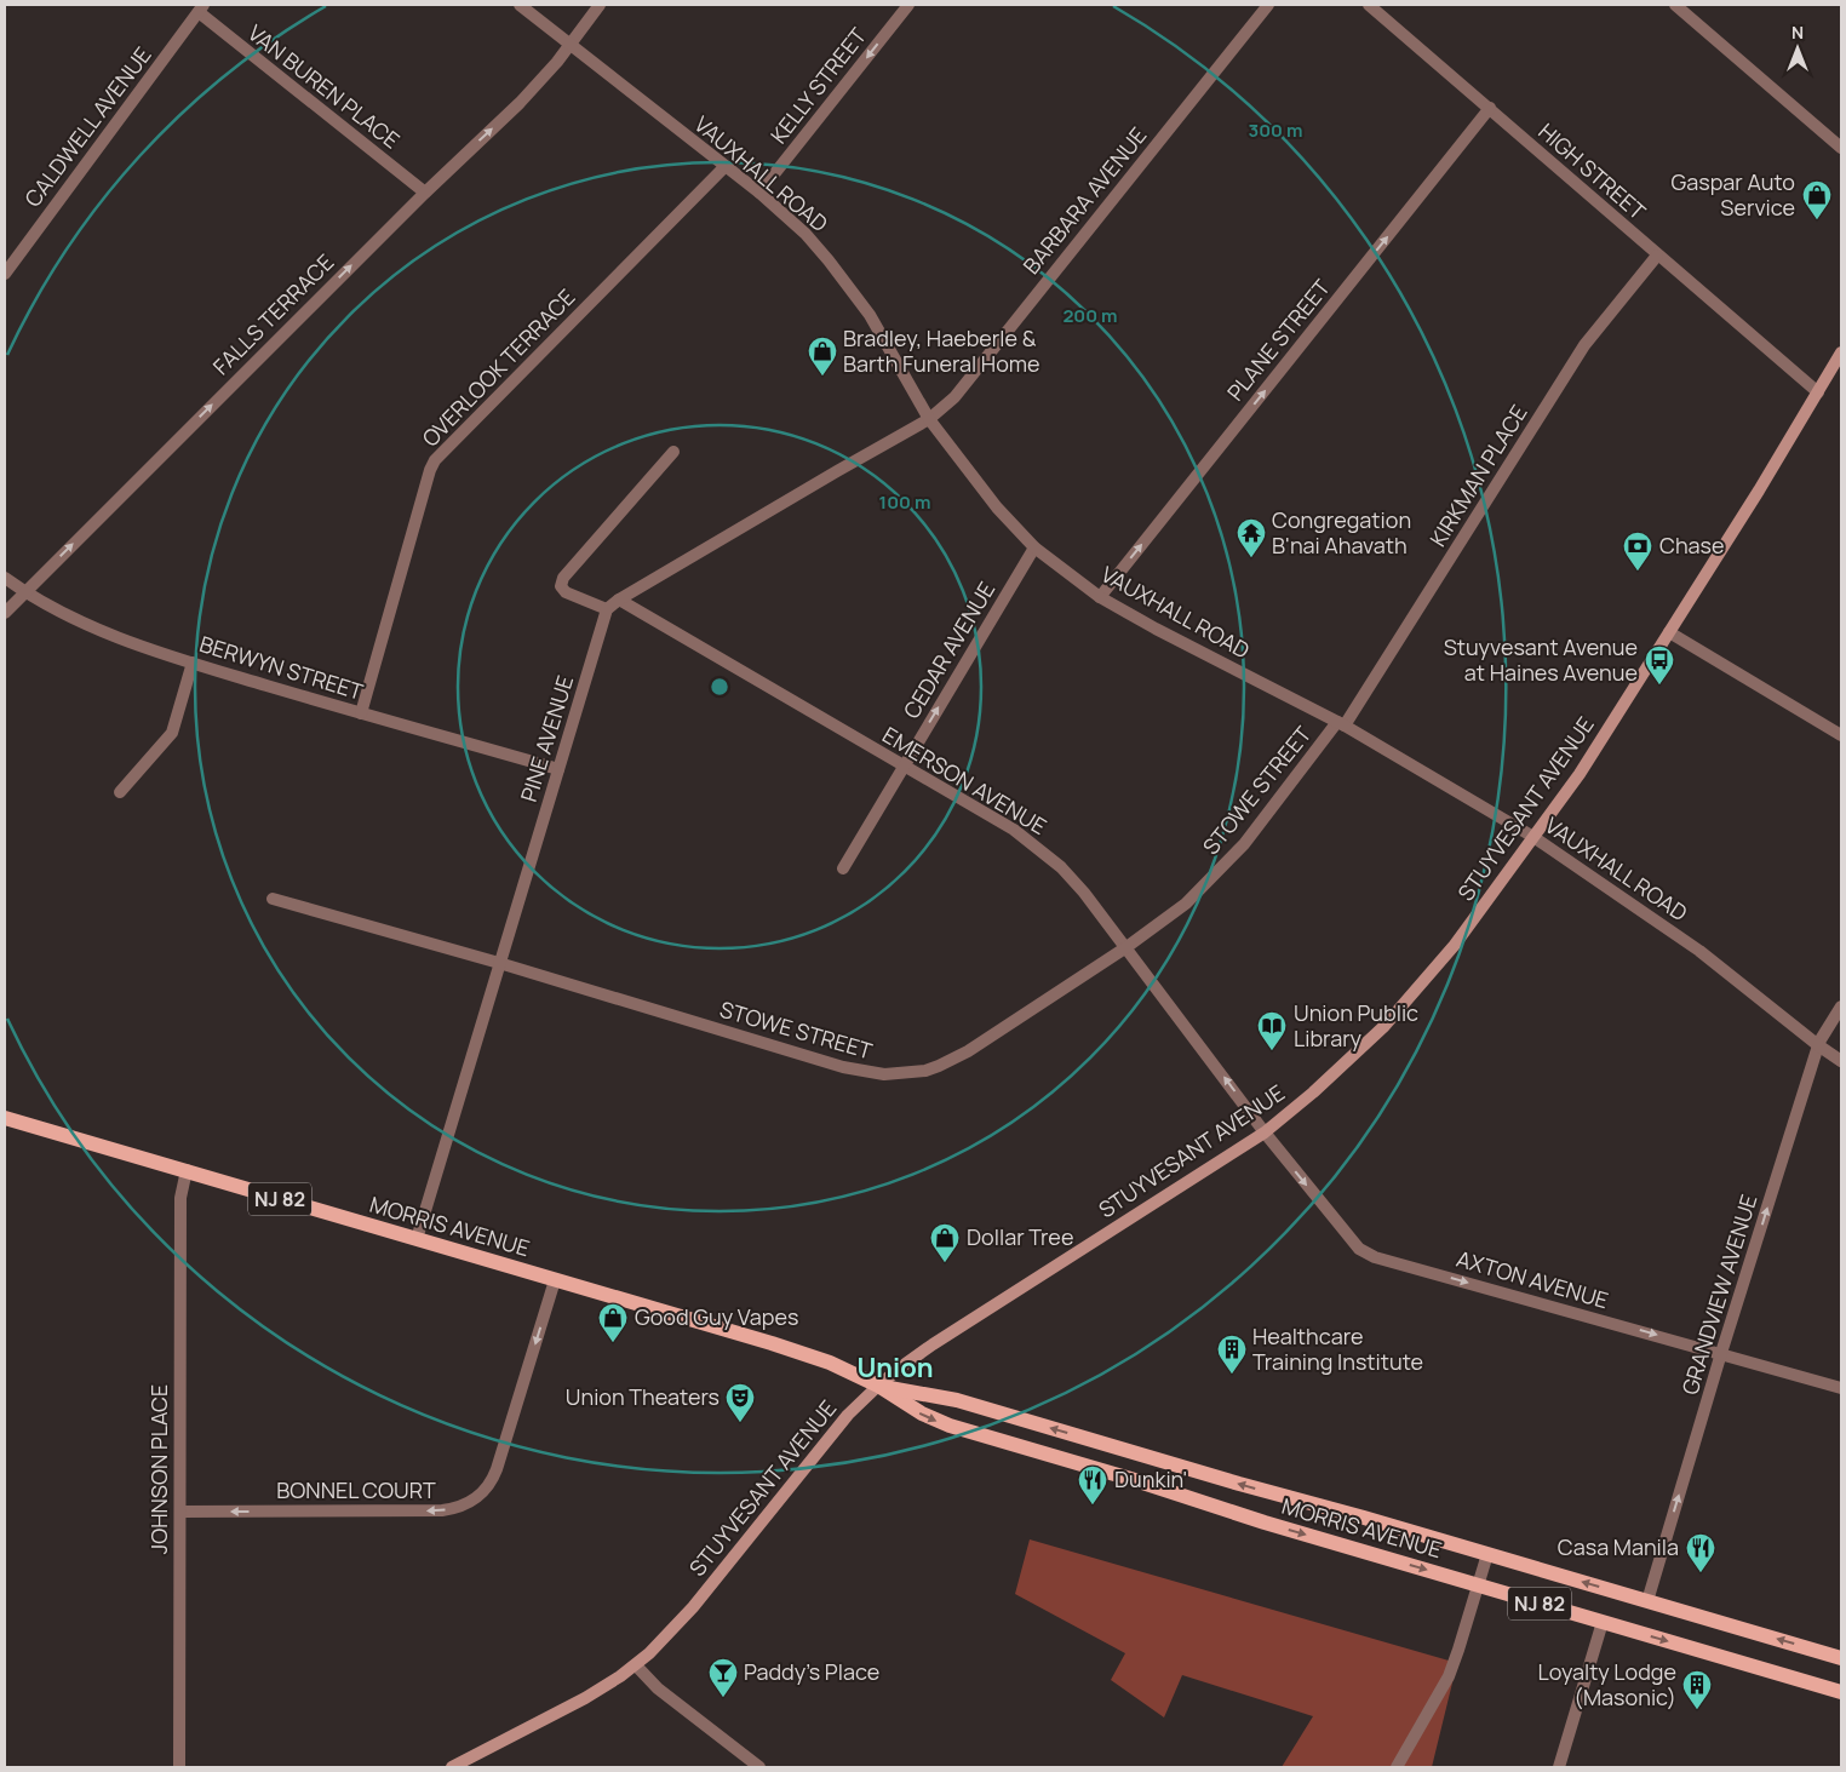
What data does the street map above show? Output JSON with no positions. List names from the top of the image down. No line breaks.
{"streets":{"main road":["STUYVESANT AVENUE","NJ 82","MORRIS AVENUE"],"street":["KELLY STREET","VAN BUREN PLACE","CALDWELL AVENUE","HIGH STREET","VAUXHALL ROAD","BARBARA AVENUE","FALLS TERRACE","PLANE STREET","OVERLOOK TERRACE","KIRKMAN PLACE","CEDAR AVENUE","BERWYN STREET","PINE AVENUE","EMERSON AVENUE","STOWE STREET","AXTON AVENUE","GRANDVIEW AVENUE","JOHNSON PLACE","BONNEL COURT"]},"crossings":[["KELLY STREET","VAUXHALL ROAD"],["VAN BUREN PLACE","CALDWELL AVENUE"],["VAN BUREN PLACE","FALLS TERRACE"],["HIGH STREET","PLANE STREET"],["HIGH STREET","KIRKMAN PLACE"],["HIGH STREET","STUYVESANT AVENUE"],["VAUXHALL ROAD","BARBARA AVENUE"],["VAUXHALL ROAD","FALLS TERRACE"],["VAUXHALL ROAD","PLANE STREET"],["VAUXHALL ROAD","OVERLOOK TERRACE"],["VAUXHALL ROAD","KIRKMAN PLACE"],["VAUXHALL ROAD","CEDAR AVENUE"],["VAUXHALL ROAD","STOWE STREET"],["VAUXHALL ROAD","STUYVESANT AVENUE"],["VAUXHALL ROAD","GRANDVIEW AVENUE"],["FALLS TERRACE","BERWYN STREET"],["OVERLOOK TERRACE","BERWYN STREET"],["KIRKMAN PLACE","STOWE STREET"],["CEDAR AVENUE","EMERSON AVENUE"],["BERWYN STREET","PINE AVENUE"],["PINE AVENUE","STOWE STREET"],["PINE AVENUE","MORRIS AVENUE"],["EMERSON AVENUE","STOWE STREET"],["EMERSON AVENUE","STUYVESANT AVENUE"],["EMERSON AVENUE","AXTON AVENUE"],["STUYVESANT AVENUE","MORRIS AVENUE"],["STUYVESANT AVENUE","AXTON AVENUE"],["MORRIS AVENUE","GRANDVIEW AVENUE"],["MORRIS AVENUE","JOHNSON PLACE"],["MORRIS AVENUE","BONNEL COURT"],["AXTON AVENUE","GRANDVIEW AVENUE"],["JOHNSON PLACE","BONNEL COURT"]],"one_way":["KELLY STREET","FALLS TERRACE","PLANE STREET","CEDAR AVENUE","AXTON AVENUE","GRANDVIEW AVENUE","BONNEL COURT"],"districts":["Union"],"places":{"shop":["Gaspar Auto Service","Bradley, Haeberle & Barth Funeral Home","Dollar Tree","Good Guy Vapes"],"temple":["Congregation B'nai Ahavath"],"bank":["Chase"],"bus stop":["Stuyvesant Avenue at Haines Avenue"],"library":["Union Public Library"],"building":["Healthcare Training Institute","Loyalty Lodge (Masonic)"],"theatre":["Union Theaters"],"restaurant":["Dunkin'","Casa Manila"],"bar":["Paddy's Place"]},"north":"top","rings":["300 m","200 m","100 m"]}
